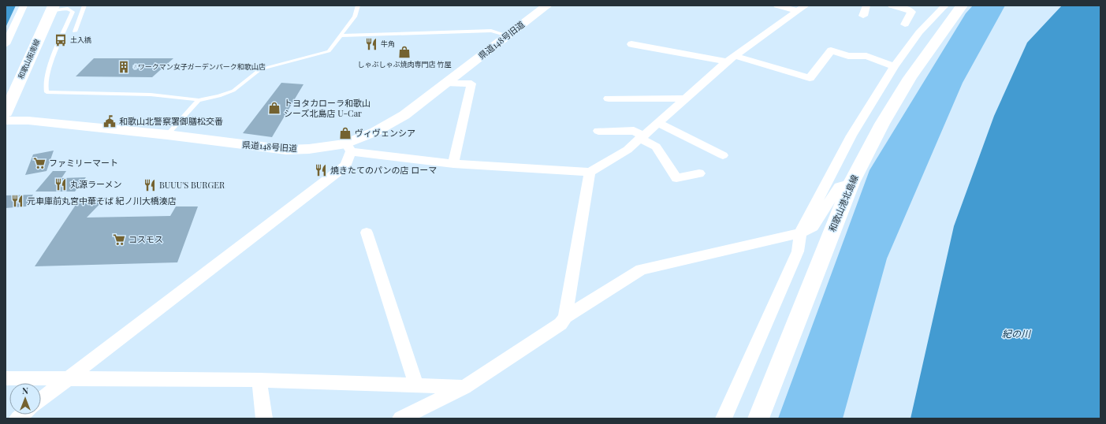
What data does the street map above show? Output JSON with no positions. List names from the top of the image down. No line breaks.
{"streets":{"main road":["和歌山阪南線","和歌山港北島線"],"street":["県道148号旧道"]},"water":["紀の川"],"places":{"bus stop":["土入橋"],"restaurant":["牛角","焼きたてのパンの店 ローマ","丸源ラーメン","BUUU'S BURGER","元車庫前丸宮中華そば 紀ノ川大橋湊店"],"shop":["しゃぶしゃぶ焼肉専門店 竹屋","トヨタカローラ和歌山 シーズ北島店 U-Car","ヴィヴェンシア"],"building":["#ワークマン女子ガーデンパーク和歌山店"],"public building":["和歌山北警察署御膳松交番"],"supermarket":["ファミリーマート","コスモス"]},"north":"top"}
